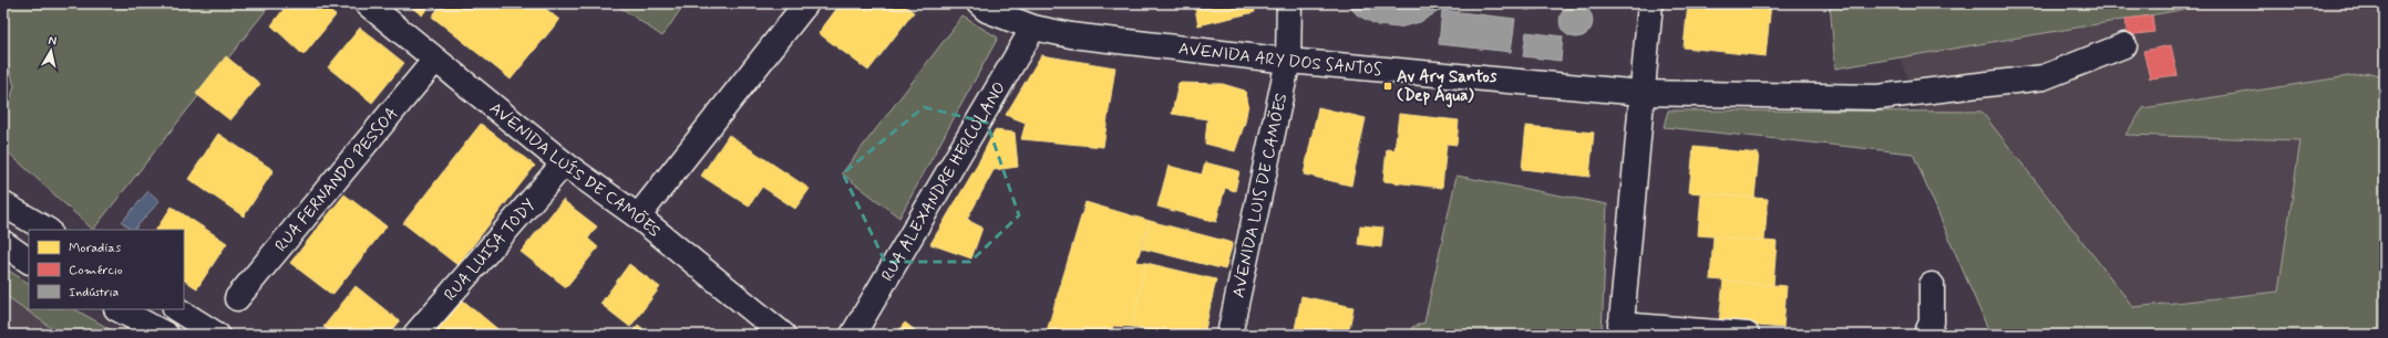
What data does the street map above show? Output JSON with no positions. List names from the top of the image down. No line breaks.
{"streets":{"street":["AVENIDA ARY DOS SANTOS","AVENIDA LUÍS DE CAMÕES","RUA FERNANDO PESSOA","RUA ALEXANDRE HERCULANO","AVENIDA LUIS DE CAMÕES","RUA LUISA TODY"]},"crossings":[["AVENIDA ARY DOS SANTOS","RUA ALEXANDRE HERCULANO"],["AVENIDA ARY DOS SANTOS","AVENIDA LUIS DE CAMÕES"],["AVENIDA LUÍS DE CAMÕES","RUA FERNANDO PESSOA"],["AVENIDA LUÍS DE CAMÕES","RUA LUISA TODY"]],"places":{"transit":["Av Ary Santos (Dep Água)"]},"legend":["Moradias","Comércio","Indústria"],"north":"top"}
